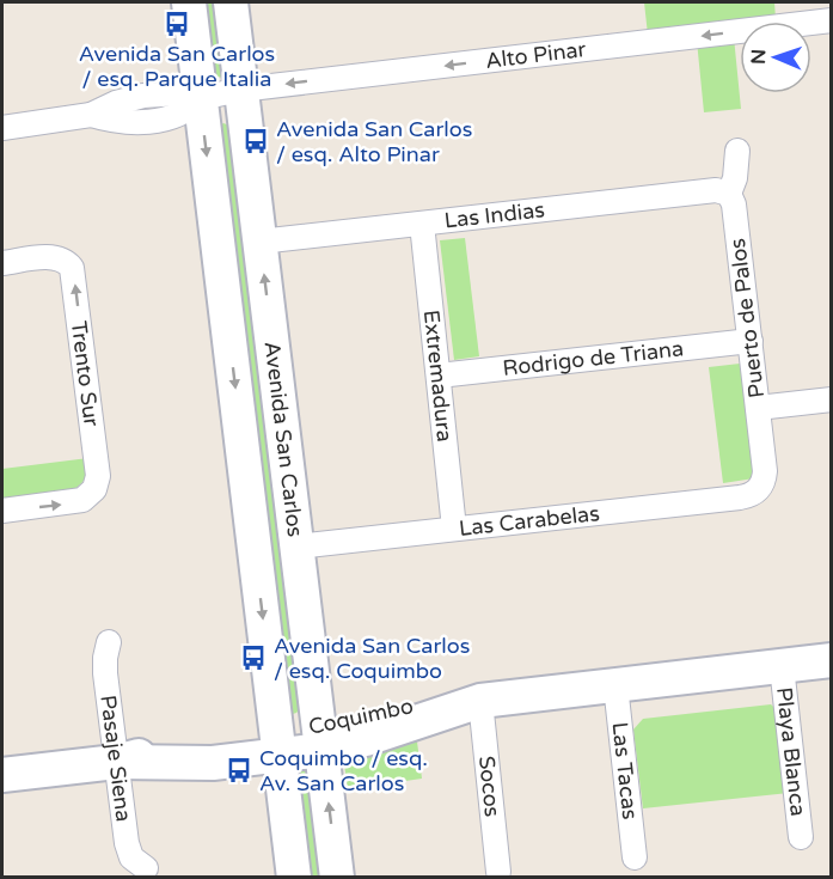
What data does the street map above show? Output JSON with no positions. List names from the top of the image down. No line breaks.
{"streets":{"main road":["Avenida San Carlos","Coquimbo"],"street":["Alto Pinar","Las Indias","Puerto de Palos","Rodrigo de Triana","Trento Sur","Extremadura","Las Carabelas","Playa Blanca","Pasaje Siena","Las Tacas","Socos"]},"crossings":[["Alto Pinar","Avenida San Carlos"],["Las Indias","Puerto de Palos"],["Las Indias","Extremadura"],["Las Indias","Avenida San Carlos"],["Puerto de Palos","Rodrigo de Triana"],["Puerto de Palos","Las Carabelas"],["Rodrigo de Triana","Extremadura"],["Extremadura","Las Carabelas"],["Avenida San Carlos","Las Carabelas"],["Avenida San Carlos","Coquimbo"],["Coquimbo","Playa Blanca"],["Coquimbo","Pasaje Siena"],["Coquimbo","Las Tacas"],["Coquimbo","Socos"]],"one_way":["Alto Pinar"],"places":{"bus stop":["Avenida San Carlos / esq. Parque Italia","Avenida San Carlos / esq. Alto Pinar","Avenida San Carlos / esq. Coquimbo","Coquimbo / esq. Av. San Carlos"]},"north":"left"}
